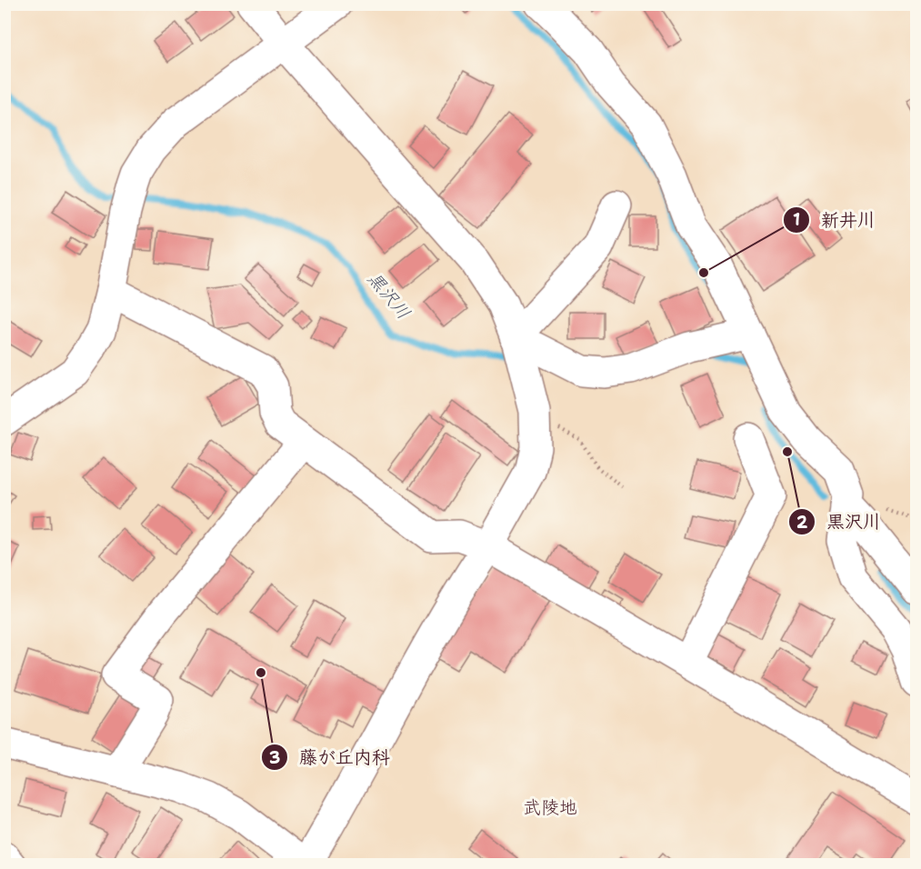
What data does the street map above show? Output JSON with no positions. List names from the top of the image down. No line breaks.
{"districts":["武陵地"],"water":["黒沢川"],"places":["新井川","黒沢川","藤が丘内科"]}
